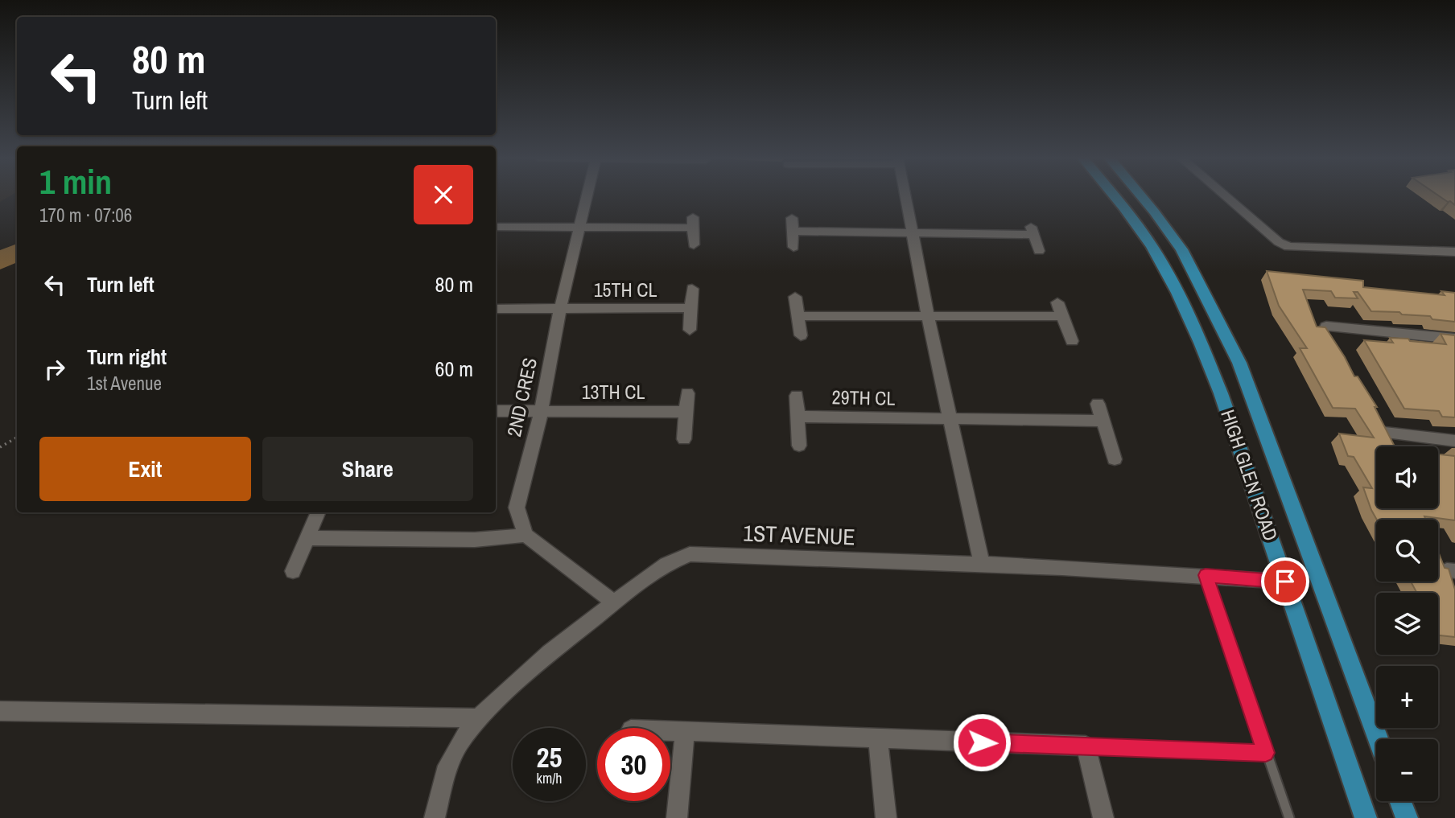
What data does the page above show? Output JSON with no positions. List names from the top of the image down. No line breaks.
{"streets":{"main road":["HIGH GLEN ROAD"],"street":["15TH CL","13TH CL","2ND CRES","29TH CL","1ST AVENUE"]},"crossings":[["15TH CL","2ND CRES"],["13TH CL","2ND CRES"],["HIGH GLEN ROAD","1ST AVENUE"]],"page":{"turn":["80 m","Turn left"],"heading":["1 min","170 m · 07:06"],"list":[{"name":"Turn left","value":"80 m"},{"name":"Turn right","note":"1st Avenue","value":"60 m"}],"buttons":["Exit","Share"],"map_buttons":["+","−"],"speed":"25 km/h","limit":"30"}}
